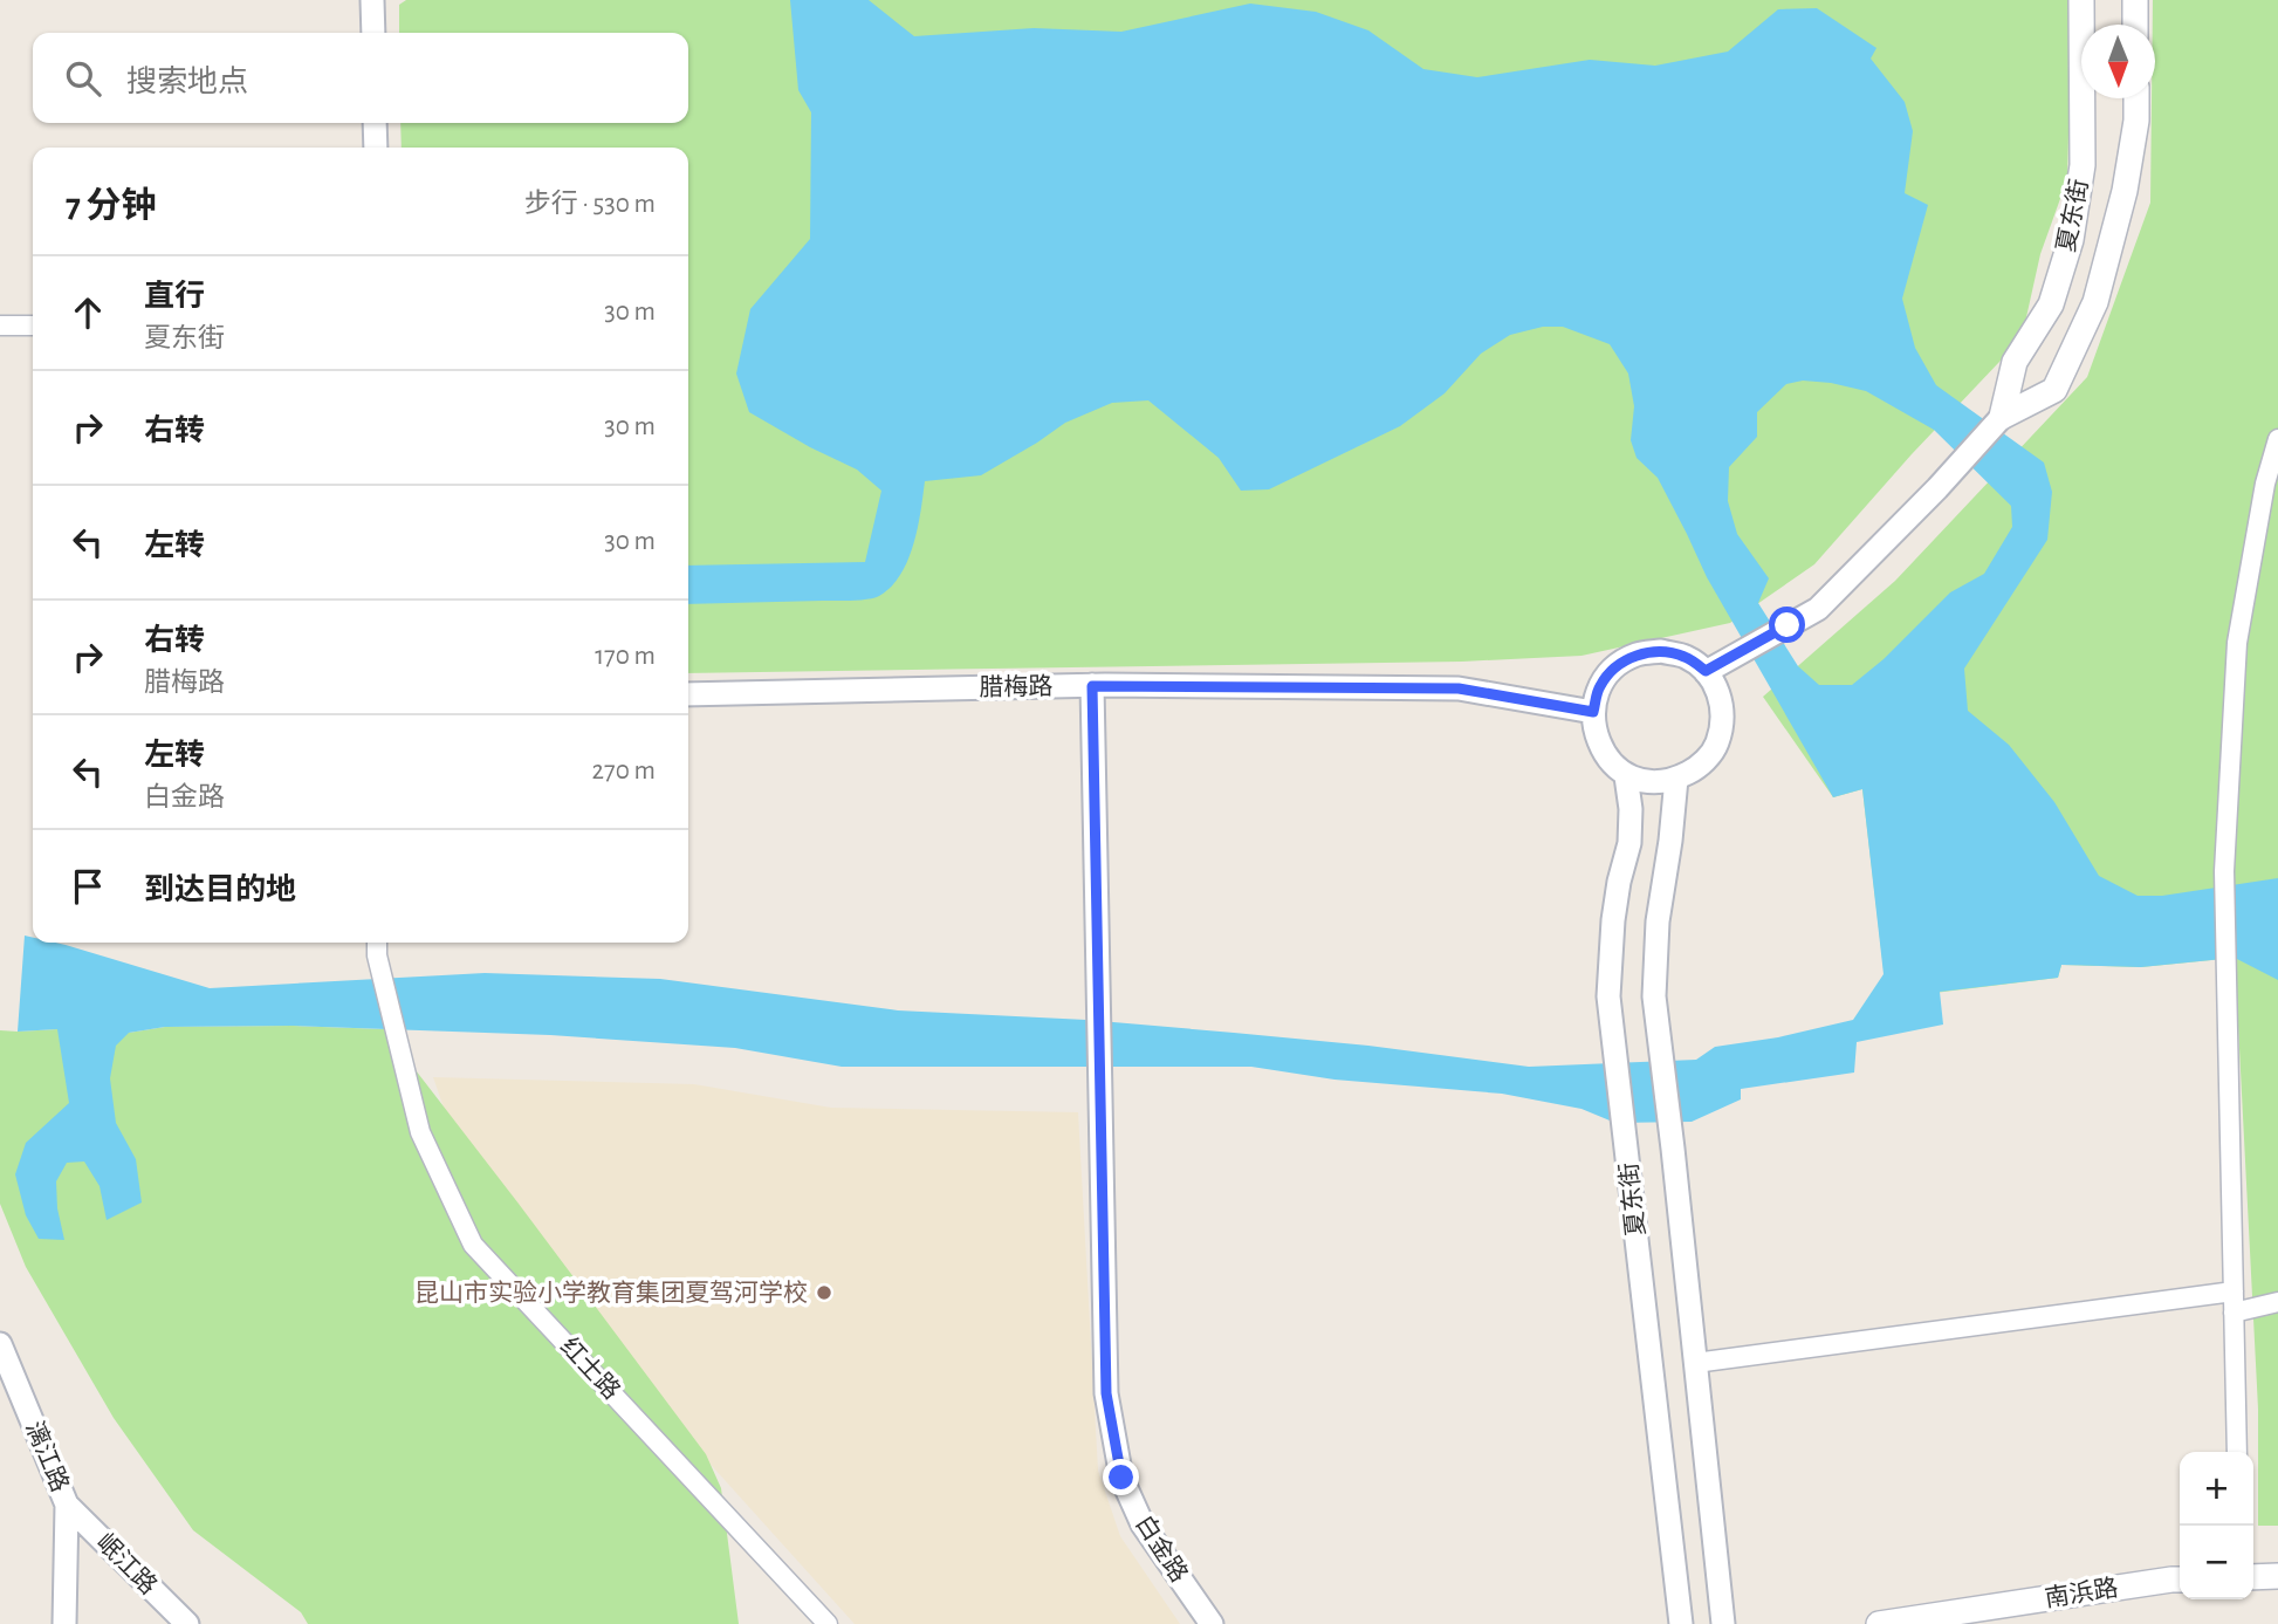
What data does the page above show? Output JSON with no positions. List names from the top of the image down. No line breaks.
{"streets":{"main road":["夏东街","南浜路"],"street":["腊梅路","红士路","漓江路","白金路","岷江路"]},"crossings":[["夏东街","腊梅路"],["腊梅路","白金路"],["漓江路","岷江路"]],"places":["昆山市实验小学教育集团夏驾河学校"],"north":"bottom","page":{"search":"搜索地点","heading":["7 分钟","步行 · 530 m"],"list":[["直行","夏东街","30 m"],["右转","30 m"],["左转","30 m"],["右转","腊梅路","170 m"],["左转","白金路","270 m"],"到达目的地"],"map_buttons":["+","−"]}}
